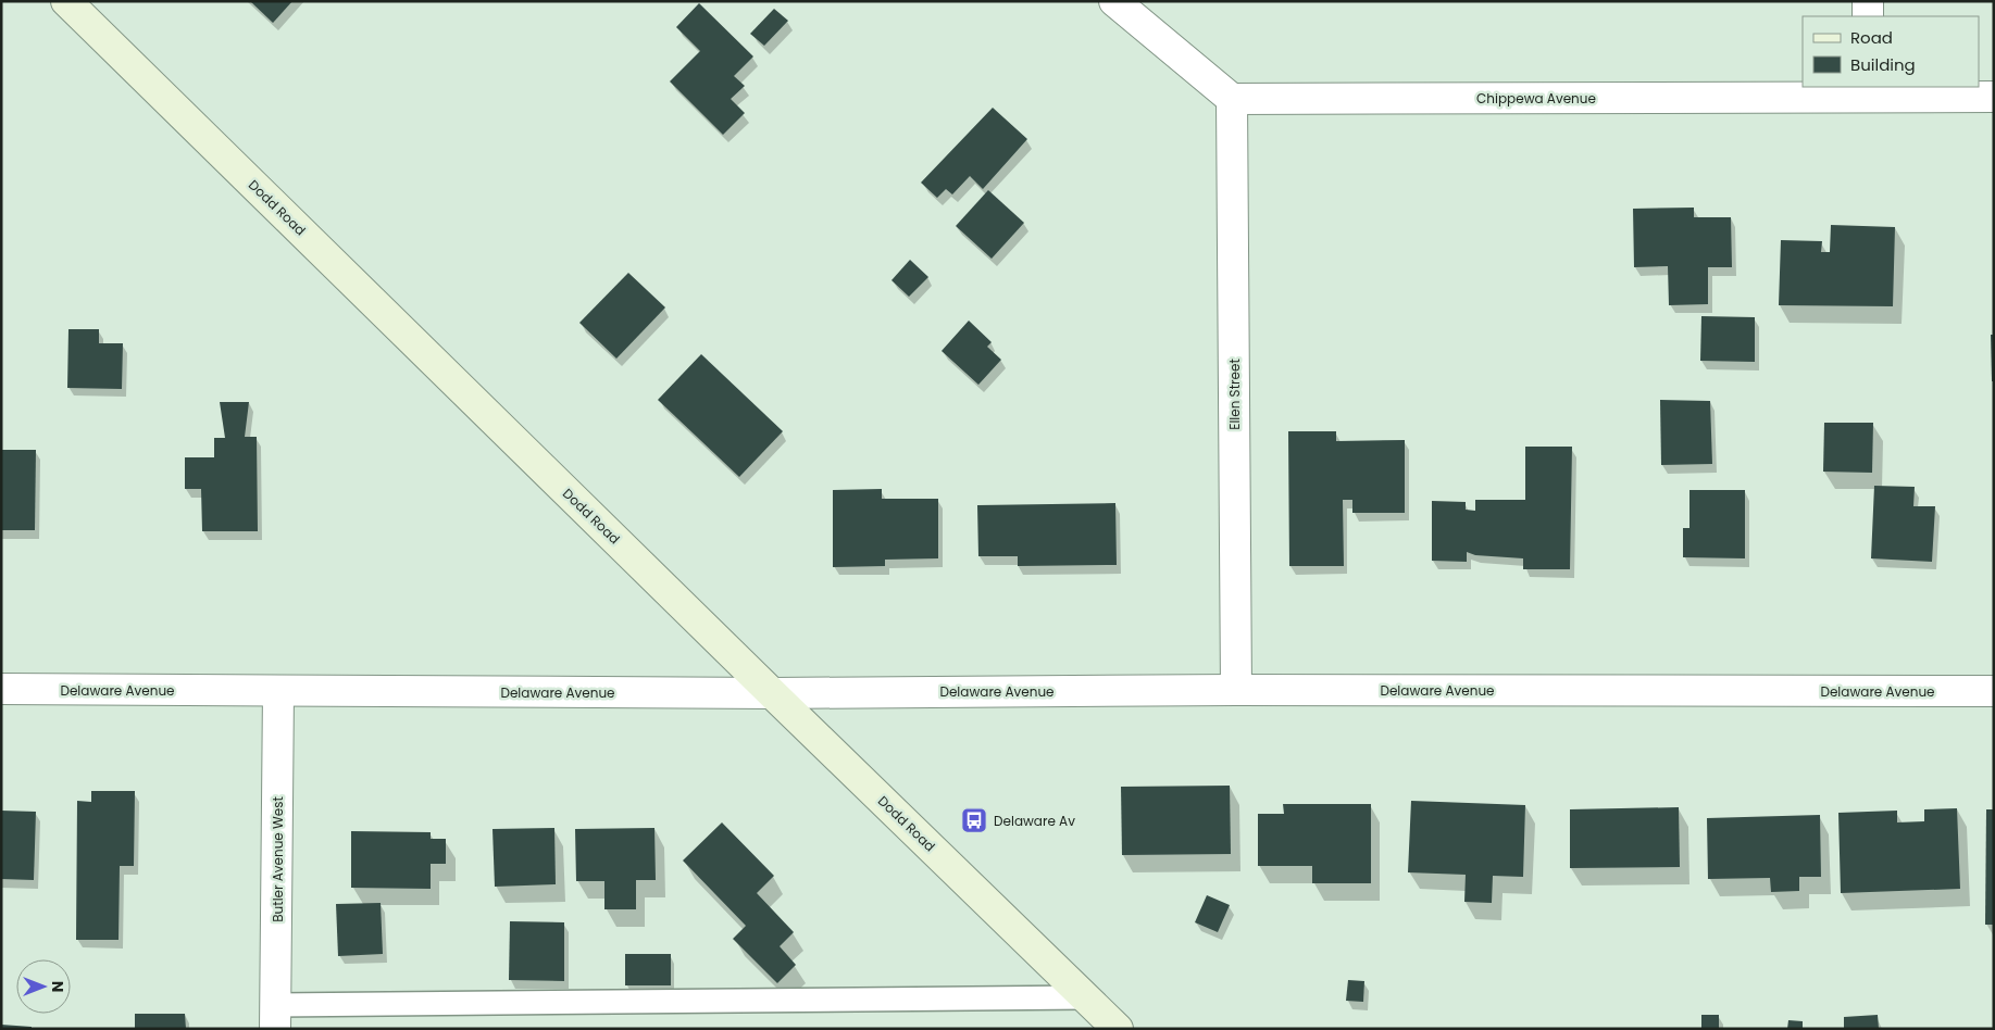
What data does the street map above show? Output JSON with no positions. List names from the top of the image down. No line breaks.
{"streets":{"main road":["Dodd Road"],"street":["Chippewa Avenue","Ellen Street","Delaware Avenue","Butler Avenue West"]},"crossings":[["Chippewa Avenue","Ellen Street"],["Dodd Road","Delaware Avenue"],["Ellen Street","Delaware Avenue"],["Delaware Avenue","Butler Avenue West"]],"places":{"bus stop":["Delaware Av"]},"legend":["Road","Building"],"north":"right"}
